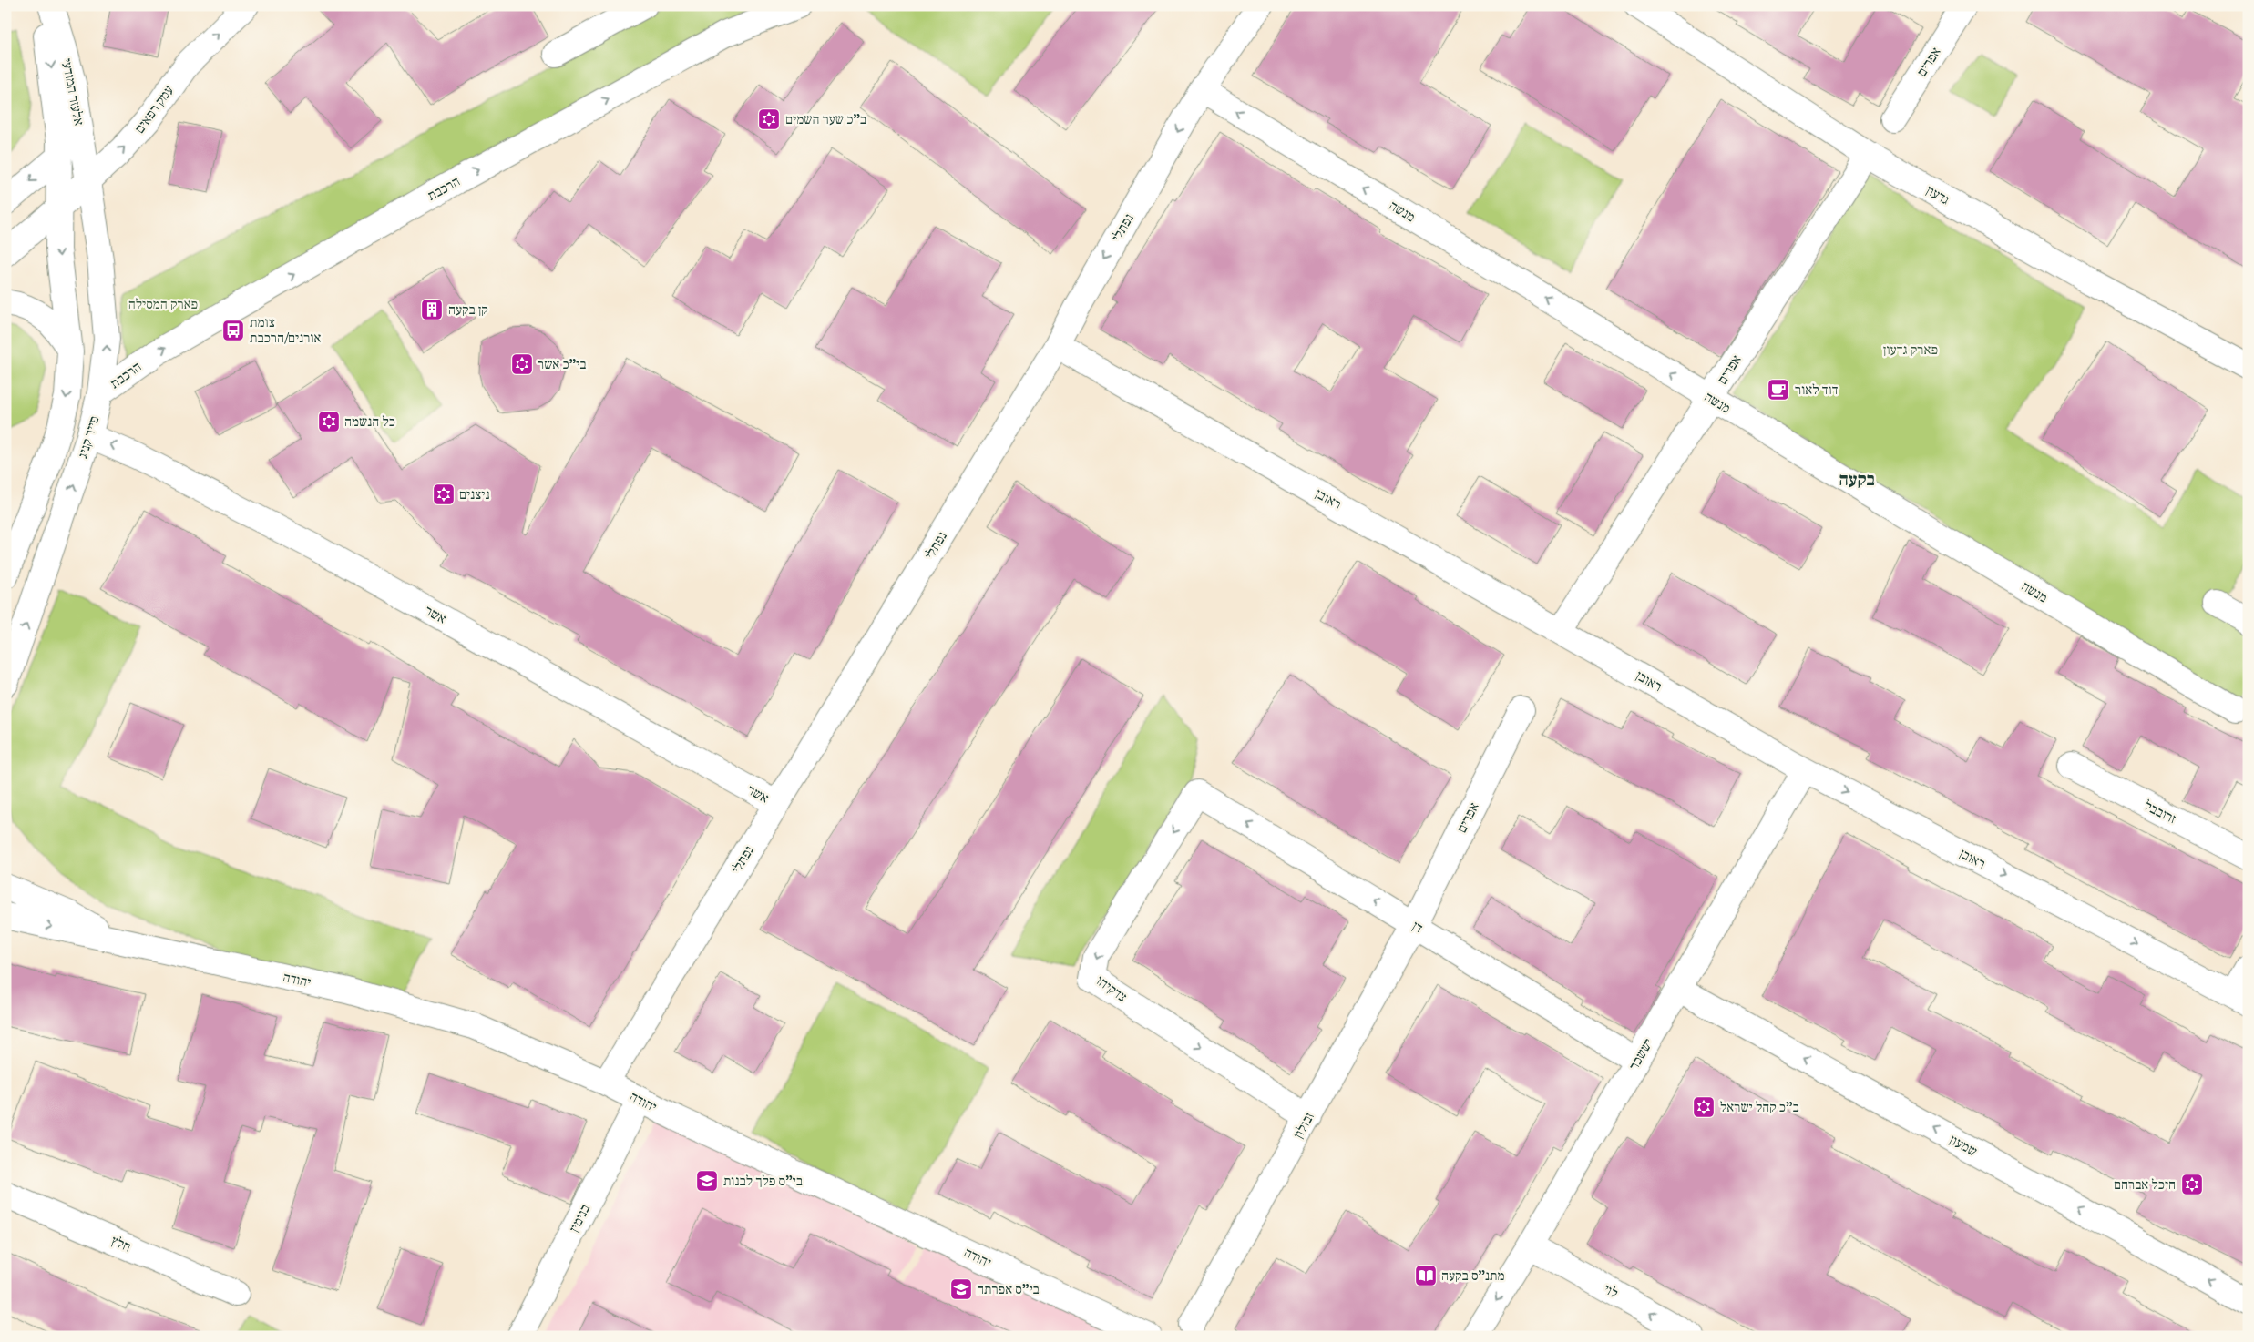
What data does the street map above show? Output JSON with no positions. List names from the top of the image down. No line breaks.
{"streets":{"street":["אפרים","אלעזר המודעי","עמק רפאים","הרכבת","גדעון","מנשה","נפתלי","פייר קניג","ראובן","אשר","זרובבל","דן","יהודה","צדקיהו","יששכר","זבולון","שמעון","בנימין","חלץ","לוי"]},"crossings":[["אפרים","גדעון"],["אפרים","מנשה"],["אפרים","ראובן"],["אפרים","דן"],["אפרים","זבולון"],["אלעזר המודעי","עמק רפאים"],["אלעזר המודעי","פייר קניג"],["עמק רפאים","פייר קניג"],["הרכבת","פייר קניג"],["מנשה","נפתלי"],["נפתלי","ראובן"],["נפתלי","אשר"],["נפתלי","יהודה"],["פייר קניג","אשר"],["ראובן","יששכר"],["דן","צדקיהו"],["דן","יששכר"],["דן","זבולון"],["יהודה","בנימין"],["צדקיהו","זבולון"],["יששכר","שמעון"],["יששכר","לוי"]],"one_way":["עמק רפאים","הרכבת","מנשה","ראובן","אשר","דן","שמעון","לוי"],"districts":["בקעה"],"parks":["פארק המסילה","פארק גדעון"],"places":{"synagogue":["ב\"כ שער השמים","בי\"כ אשר","כל הנשמה","ניצנים","ב\"כ קהל ישראל","היכל אברהם"],"building":["קן בקעה"],"bus stop":["צומת אורנים/הרכבת"],"cafe":["דוד לאור"],"school or university":["בי\"ס פלך לבנות","בי\"ס אפרתה"],"library":["מתנ\"ס בקעה"]}}
